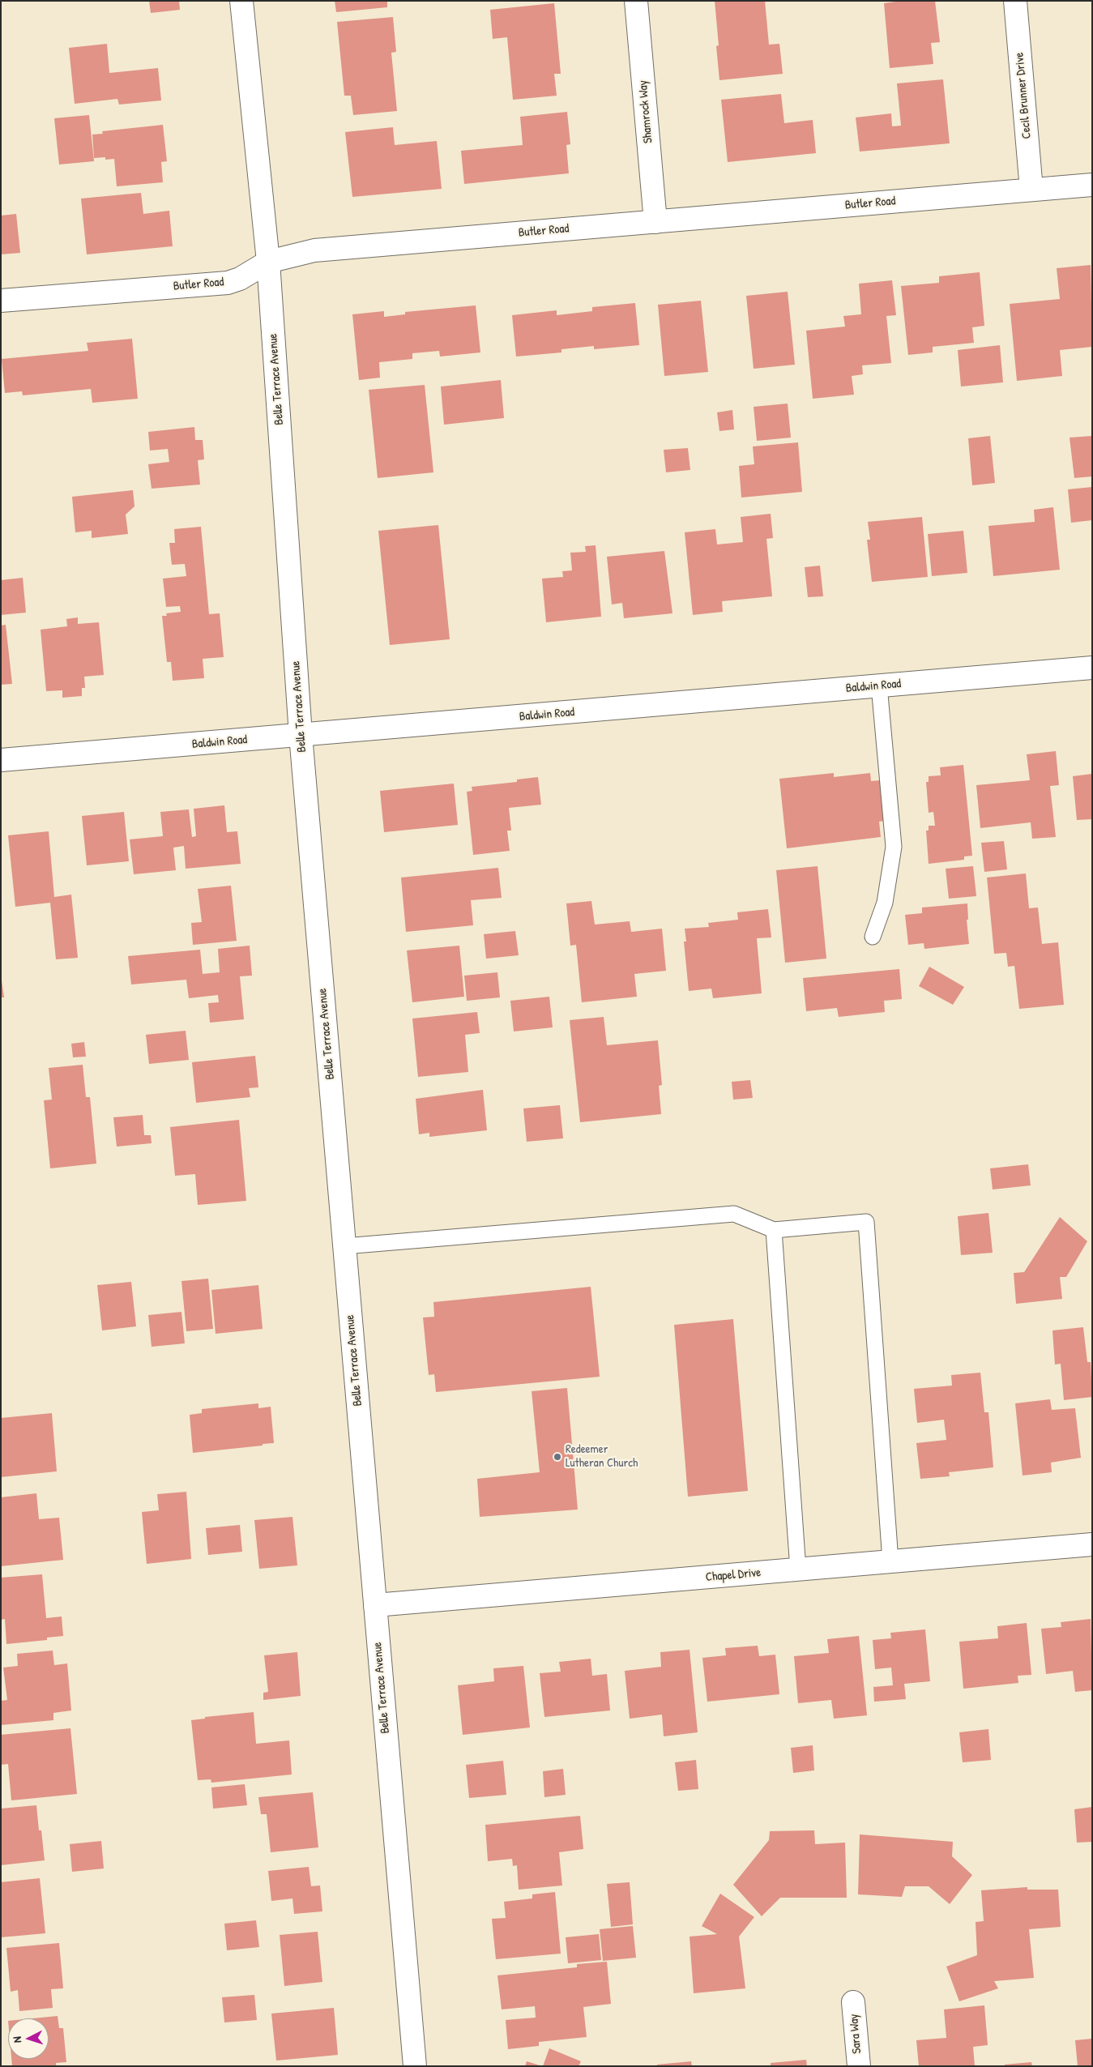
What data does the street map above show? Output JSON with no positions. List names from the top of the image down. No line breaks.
{"streets":{"street":["Cecil Brunner Drive","Shamrock Way","Butler Road","Belle Terrace Avenue","Baldwin Road","Chapel Drive","Sara Way"]},"crossings":[["Cecil Brunner Drive","Butler Road"],["Shamrock Way","Butler Road"],["Butler Road","Belle Terrace Avenue"],["Belle Terrace Avenue","Baldwin Road"],["Belle Terrace Avenue","Chapel Drive"]],"places":["Redeemer Lutheran Church"],"north":"left"}
